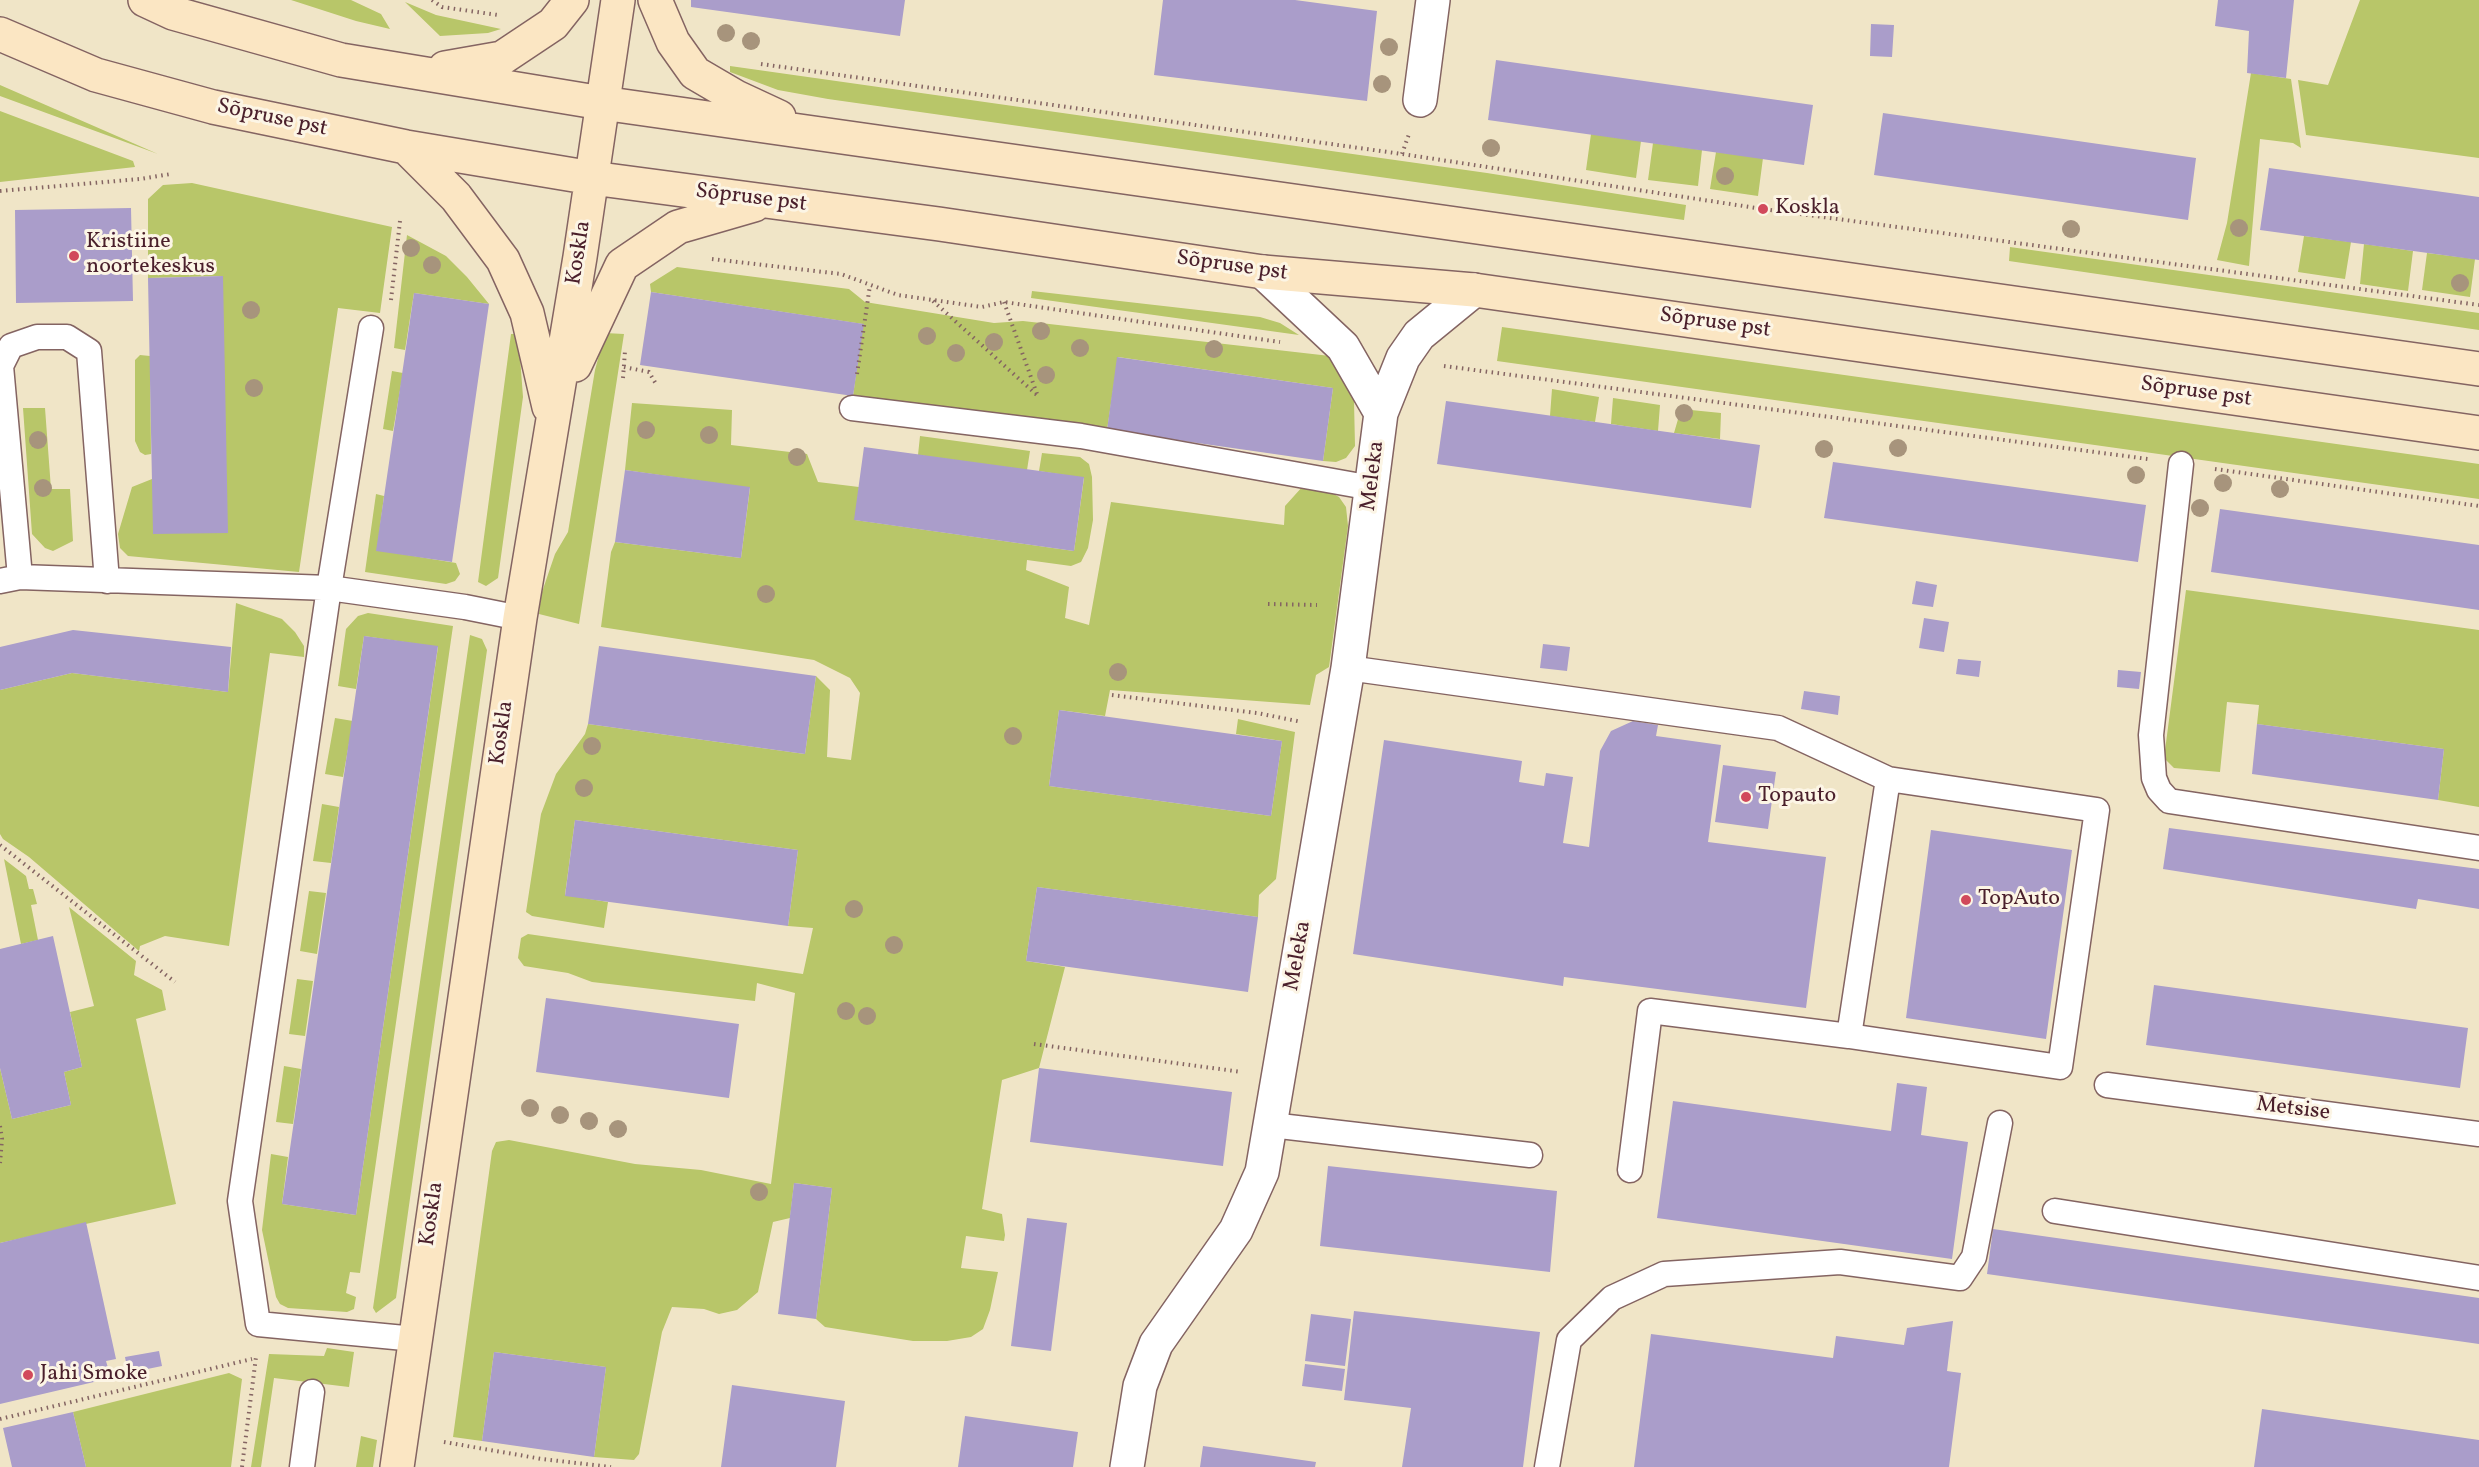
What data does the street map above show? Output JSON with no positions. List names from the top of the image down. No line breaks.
{"streets":{"main road":["Sõpruse pst","Koskla"],"street":["Meleka"],"lane":["Metsise"]},"crossings":[["Sõpruse pst","Koskla"],["Sõpruse pst","Meleka"]],"places":["Koskla","Kristiine noortekeskus","Topauto","TopAuto","Jahi Smoke"]}
